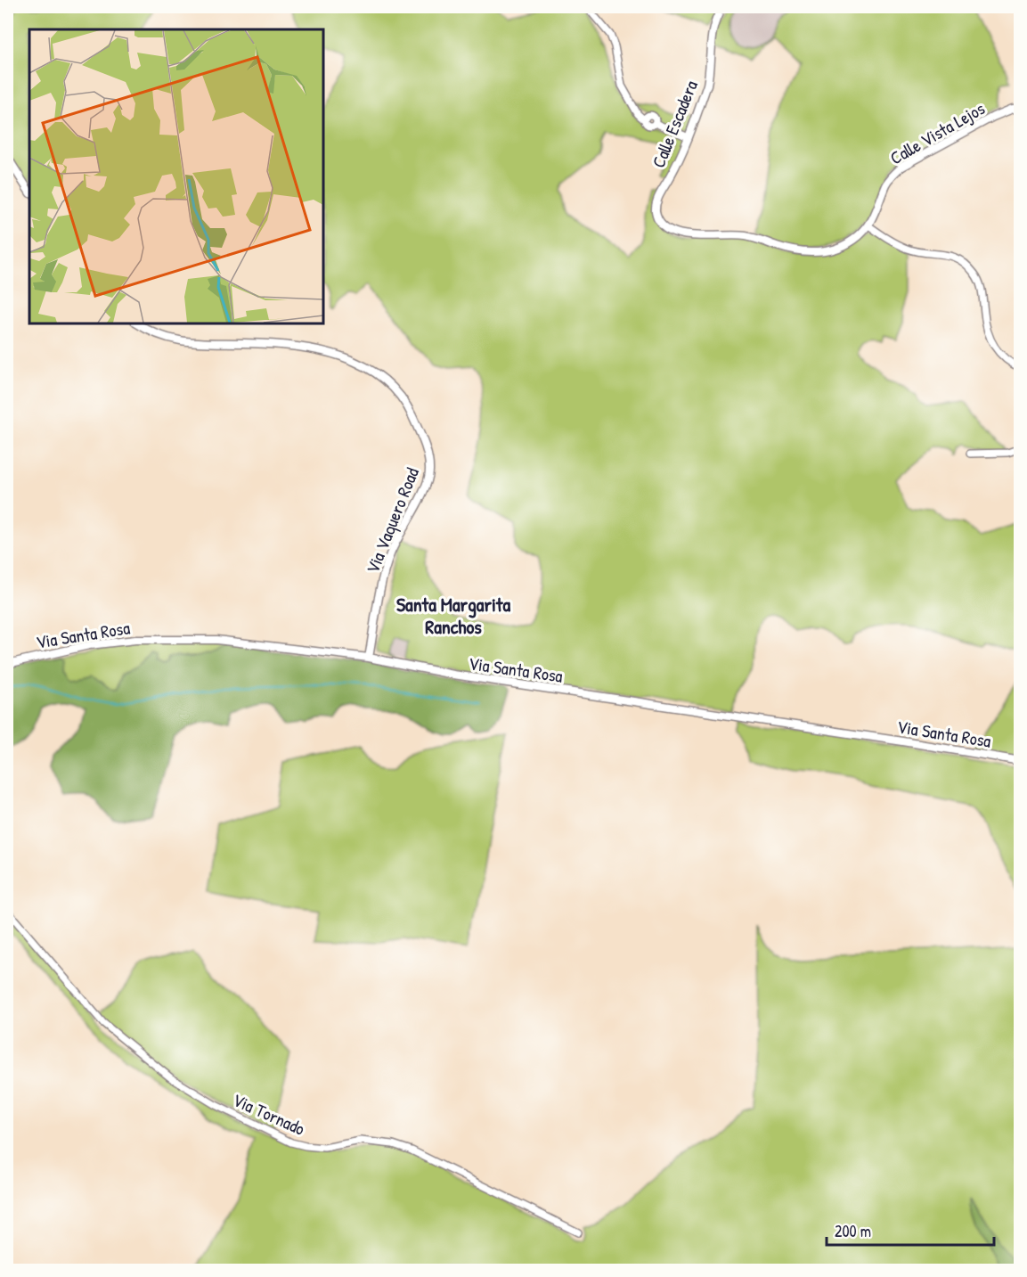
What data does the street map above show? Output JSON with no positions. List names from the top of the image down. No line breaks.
{"streets":{"street":["Calle Escadera","Calle Vista Lejos","Via Vaquero Road","Via Santa Rosa","Via Tornado"]},"crossings":[["Calle Escadera","Calle Vista Lejos"],["Via Vaquero Road","Via Santa Rosa"]],"districts":["Santa Margarita Ranchos"],"scale_bar":"200 m"}
